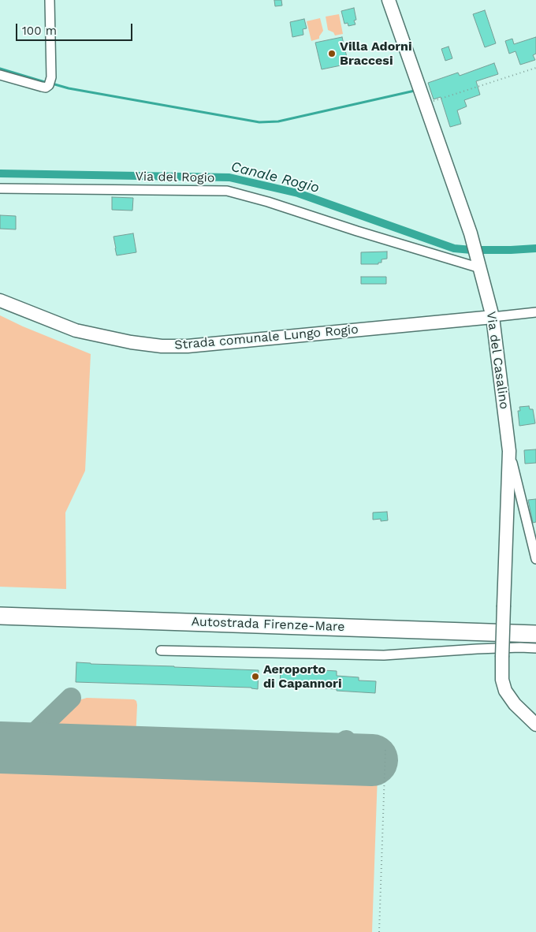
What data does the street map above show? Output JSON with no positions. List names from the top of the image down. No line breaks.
{"streets":{"highway":["Autostrada Firenze-Mare"],"street":["Via del Rogio","Strada comunale Lungo Rogio","Via del Casalino"]},"crossings":[["Via del Rogio","Via del Casalino"],["Strada comunale Lungo Rogio","Via del Casalino"]],"water":["Canale Rogio"],"places":["Villa Adorni Braccesi","Aeroporto di Capannori"],"scale_bar":"100 m"}
